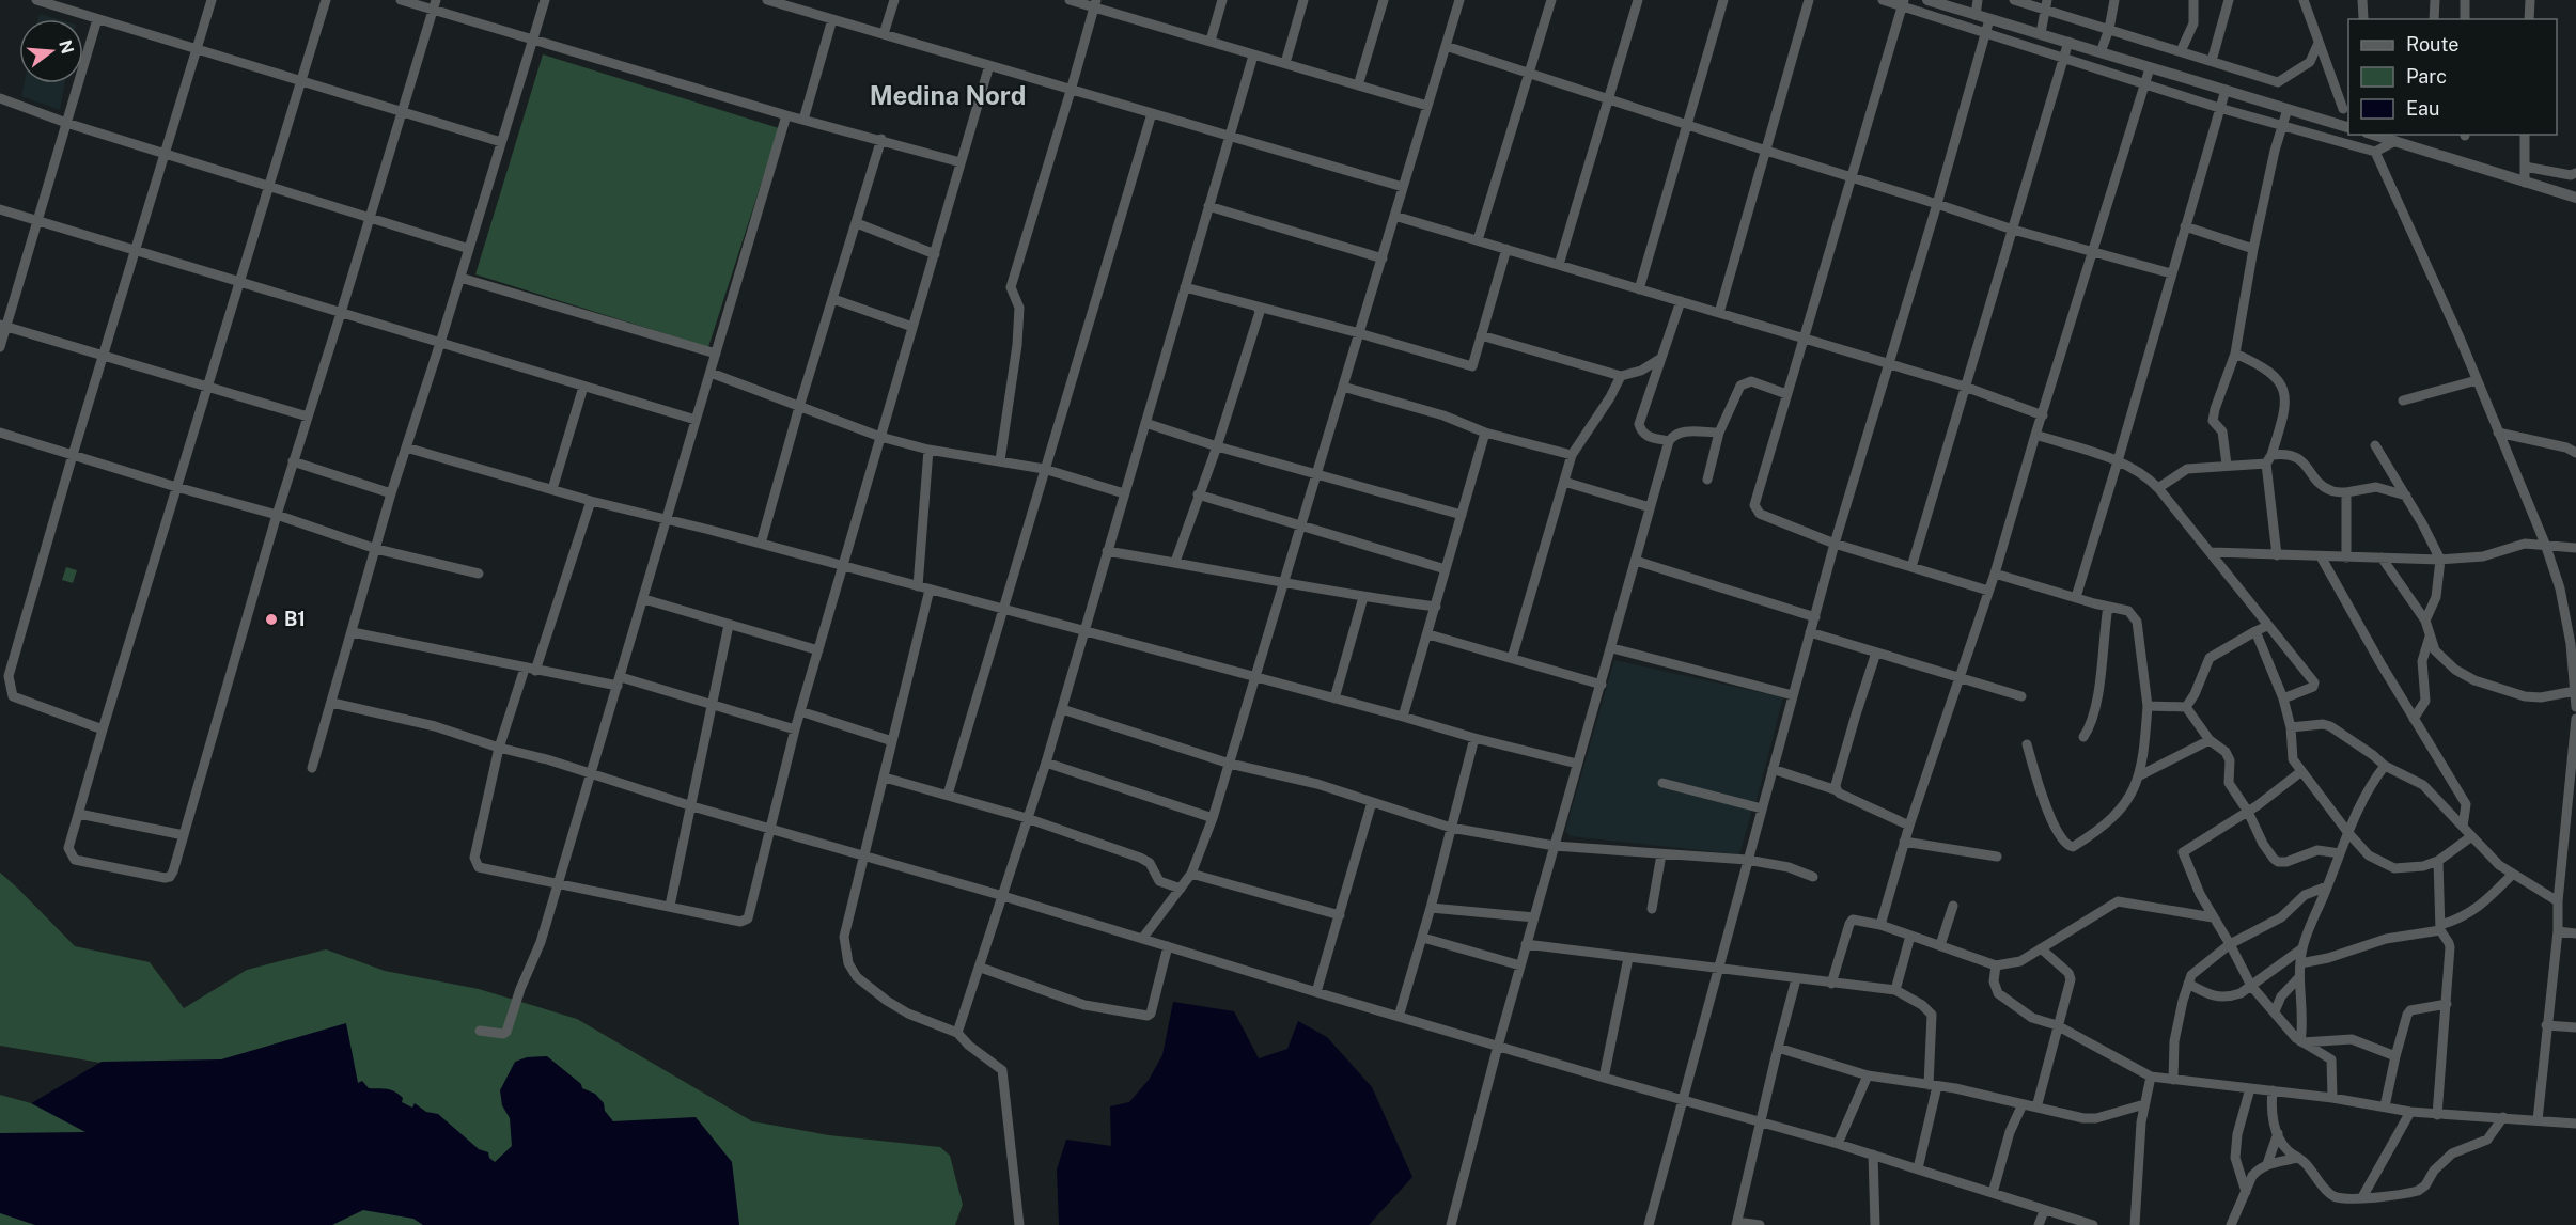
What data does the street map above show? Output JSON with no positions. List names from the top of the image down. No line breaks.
{"districts":["Medina Nord"],"places":["B1"],"legend":["Route","Parc","Eau"],"north":"right"}
